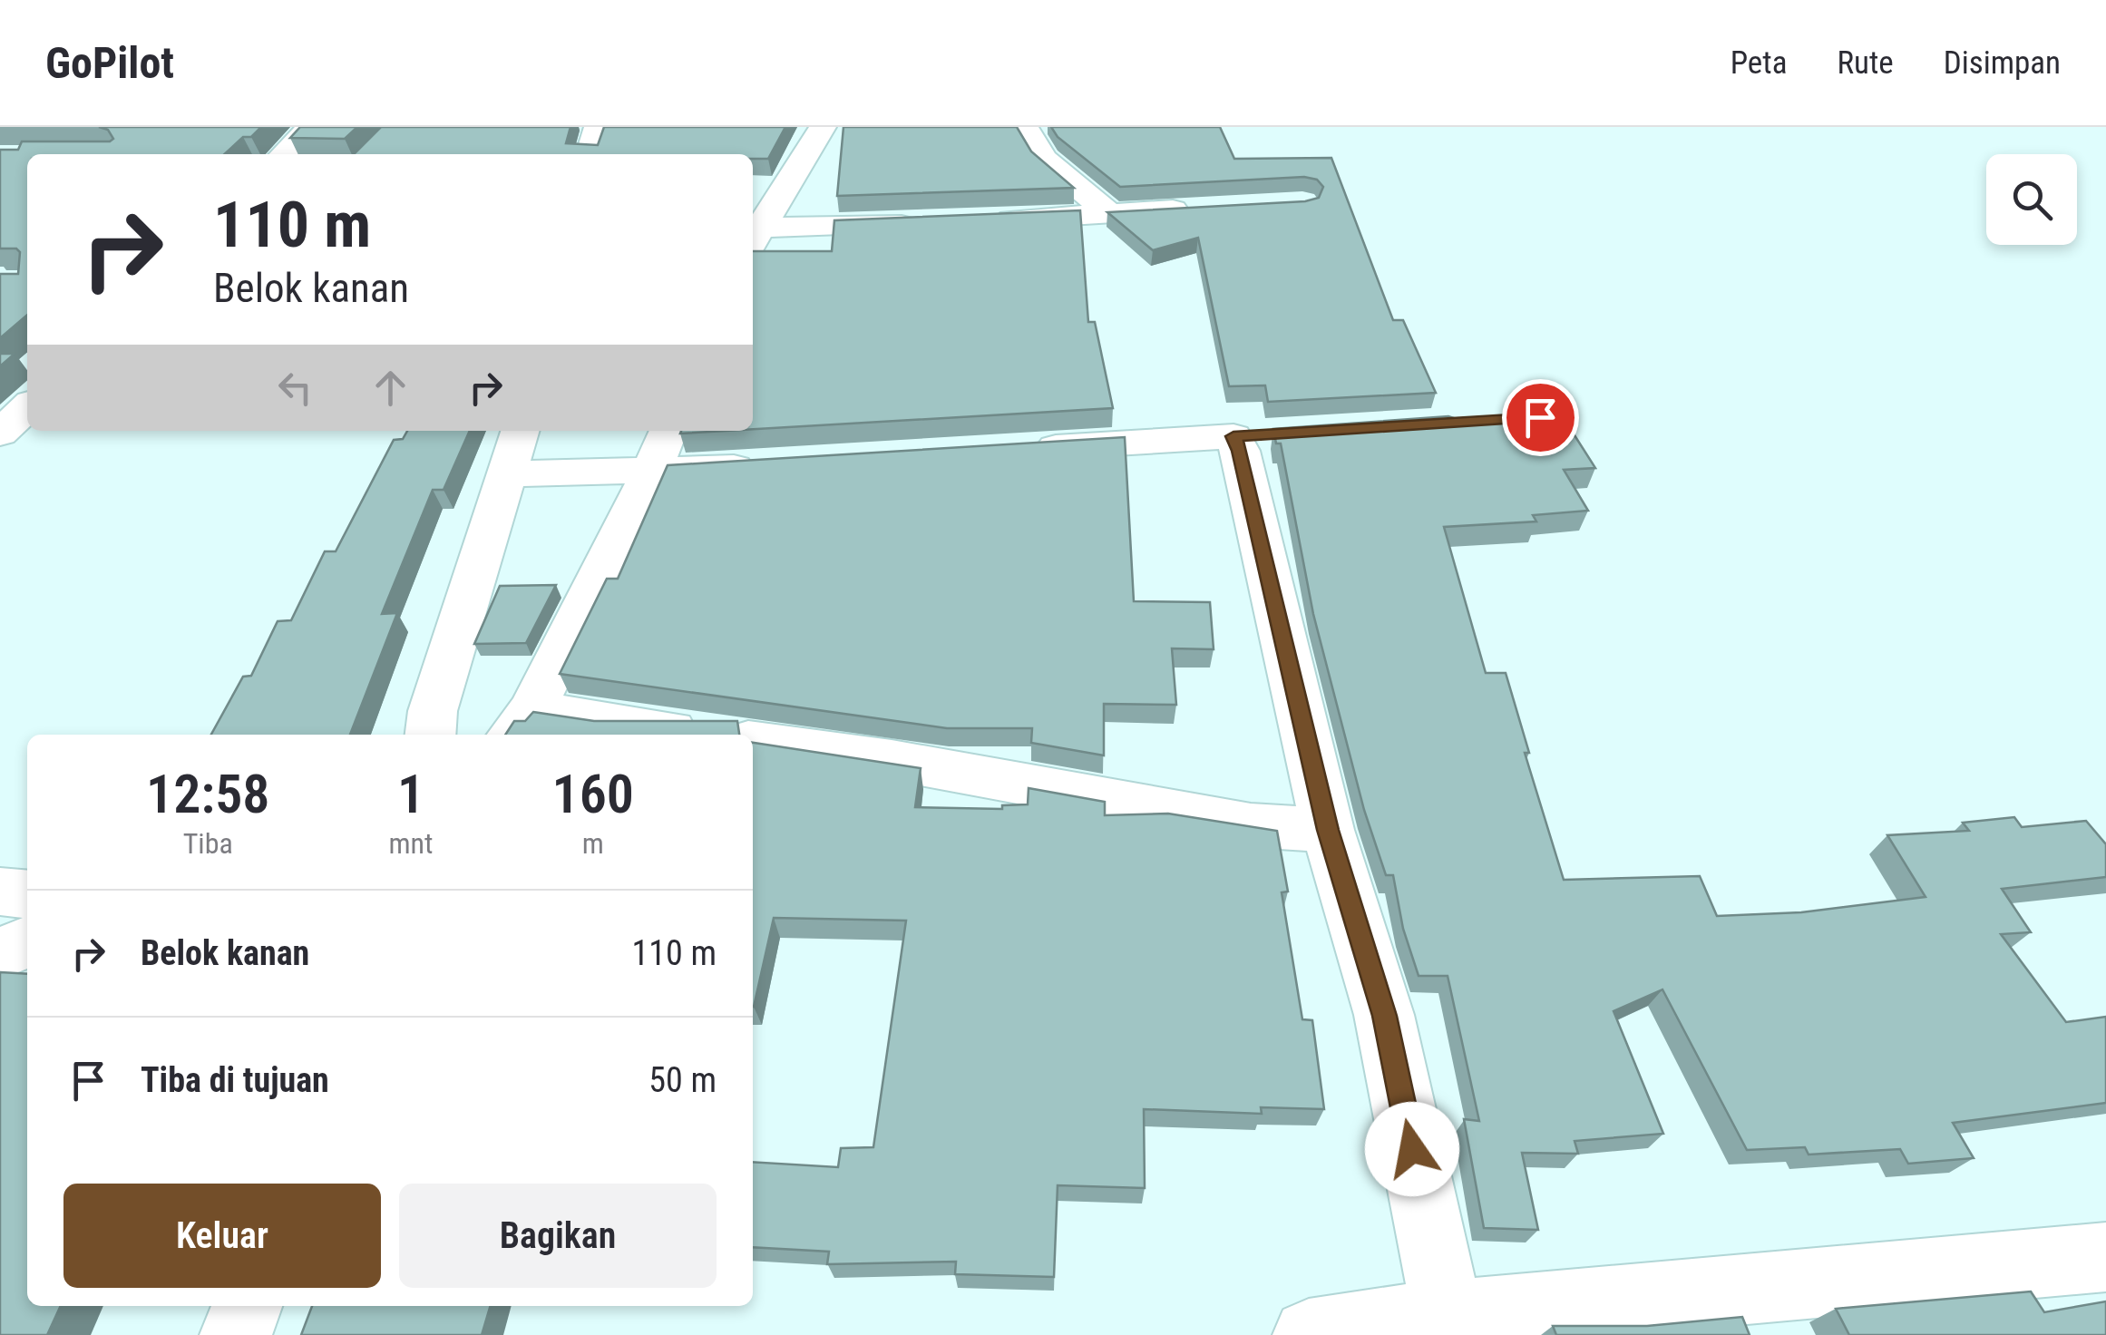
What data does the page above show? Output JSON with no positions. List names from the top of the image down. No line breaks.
{"page":{"header":"GoPilot","nav":["Peta","Rute","Disimpan"],"turn":["110 m","Belok kanan"],"eta":["12:58","Tiba","1","mnt","160","m"],"list":[{"name":"Belok kanan","value":"110 m"},{"name":"Tiba di tujuan","value":"50 m"}],"buttons":["Keluar","Bagikan"]}}
